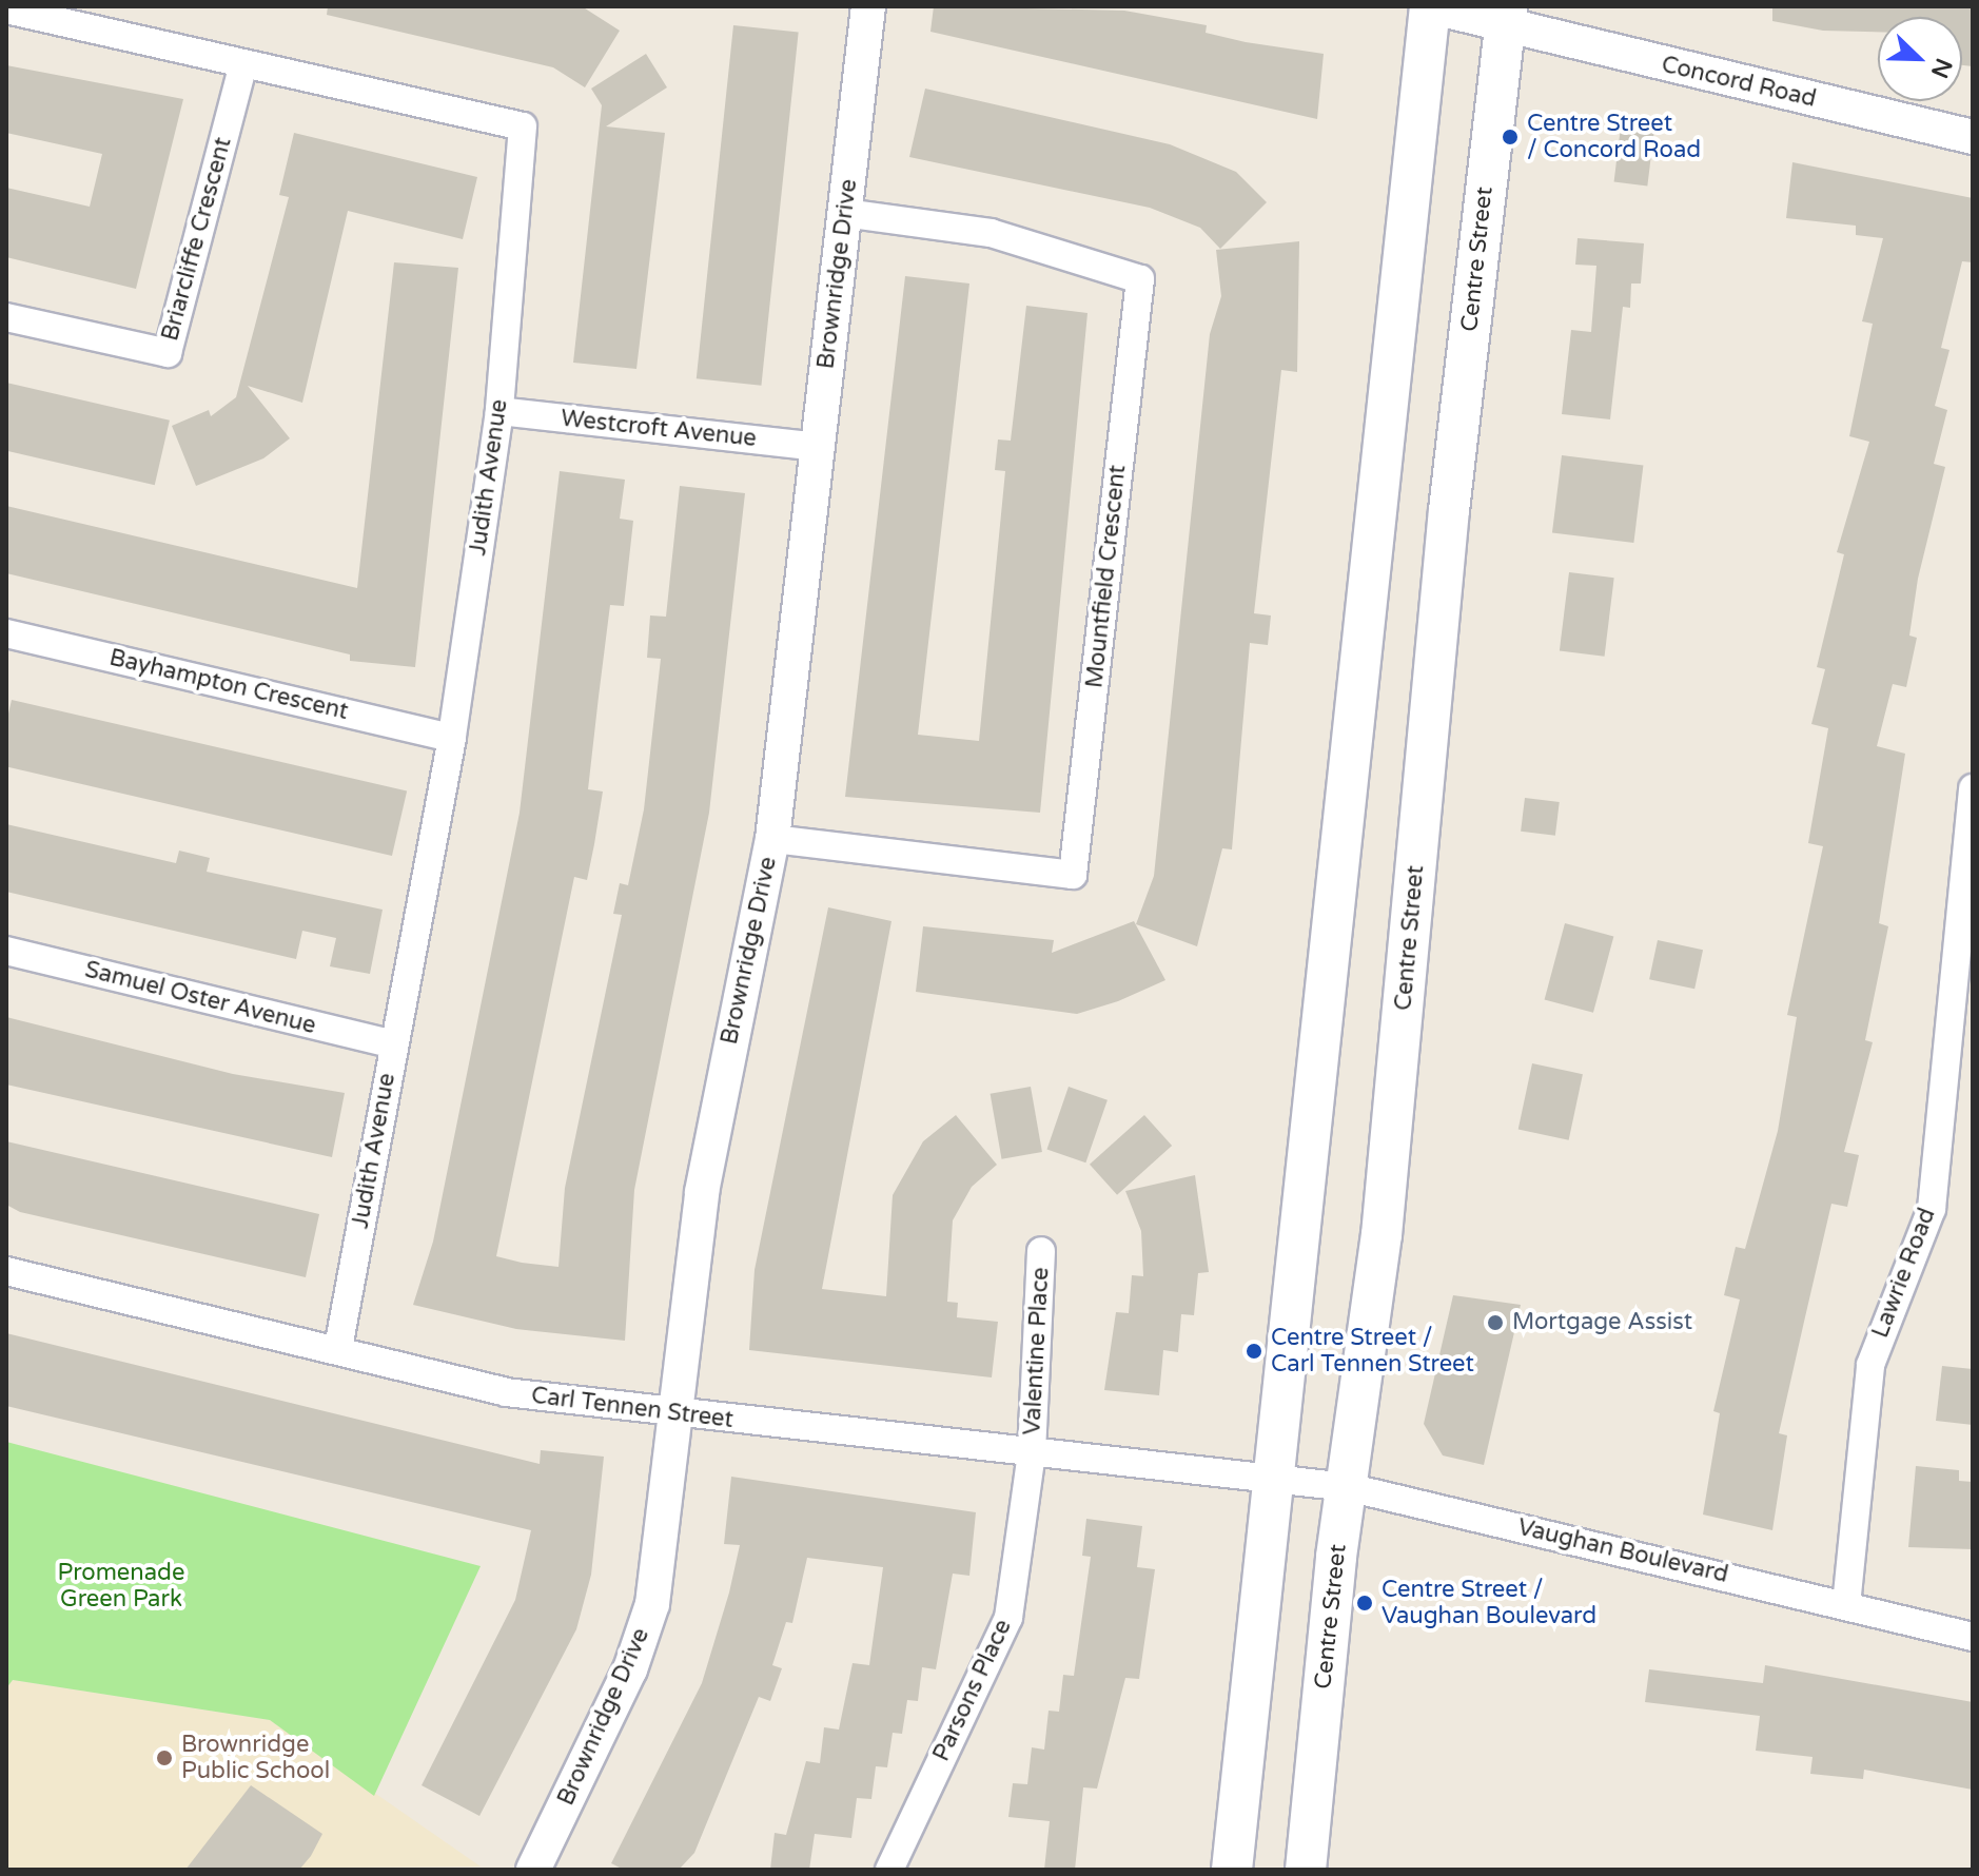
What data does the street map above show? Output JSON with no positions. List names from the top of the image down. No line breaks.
{"streets":{"main road":["Centre Street"],"street":["Concord Road","Briarcliffe Crescent","Brownridge Drive","Westcroft Avenue","Judith Avenue","Mountfield Crescent","Bayhampton Crescent","Samuel Oster Avenue","Lawrie Road","Valentine Place","Carl Tennen Street","Vaughan Boulevard","Parsons Place"]},"crossings":[["Concord Road","Centre Street"],["Briarcliffe Crescent","Judith Avenue"],["Centre Street","Vaughan Boulevard"],["Brownridge Drive","Westcroft Avenue"],["Brownridge Drive","Mountfield Crescent"],["Brownridge Drive","Carl Tennen Street"],["Westcroft Avenue","Judith Avenue"],["Judith Avenue","Bayhampton Crescent"],["Judith Avenue","Samuel Oster Avenue"],["Judith Avenue","Carl Tennen Street"],["Lawrie Road","Vaughan Boulevard"],["Valentine Place","Carl Tennen Street"],["Valentine Place","Parsons Place"],["Carl Tennen Street","Vaughan Boulevard"],["Carl Tennen Street","Parsons Place"]],"parks":["Promenade Green Park"],"places":["Centre Street / Concord Road","Mortgage Assist","Centre Street / Carl Tennen Street","Centre Street / Vaughan Boulevard","Brownridge Public School"],"north":"bottom right"}
